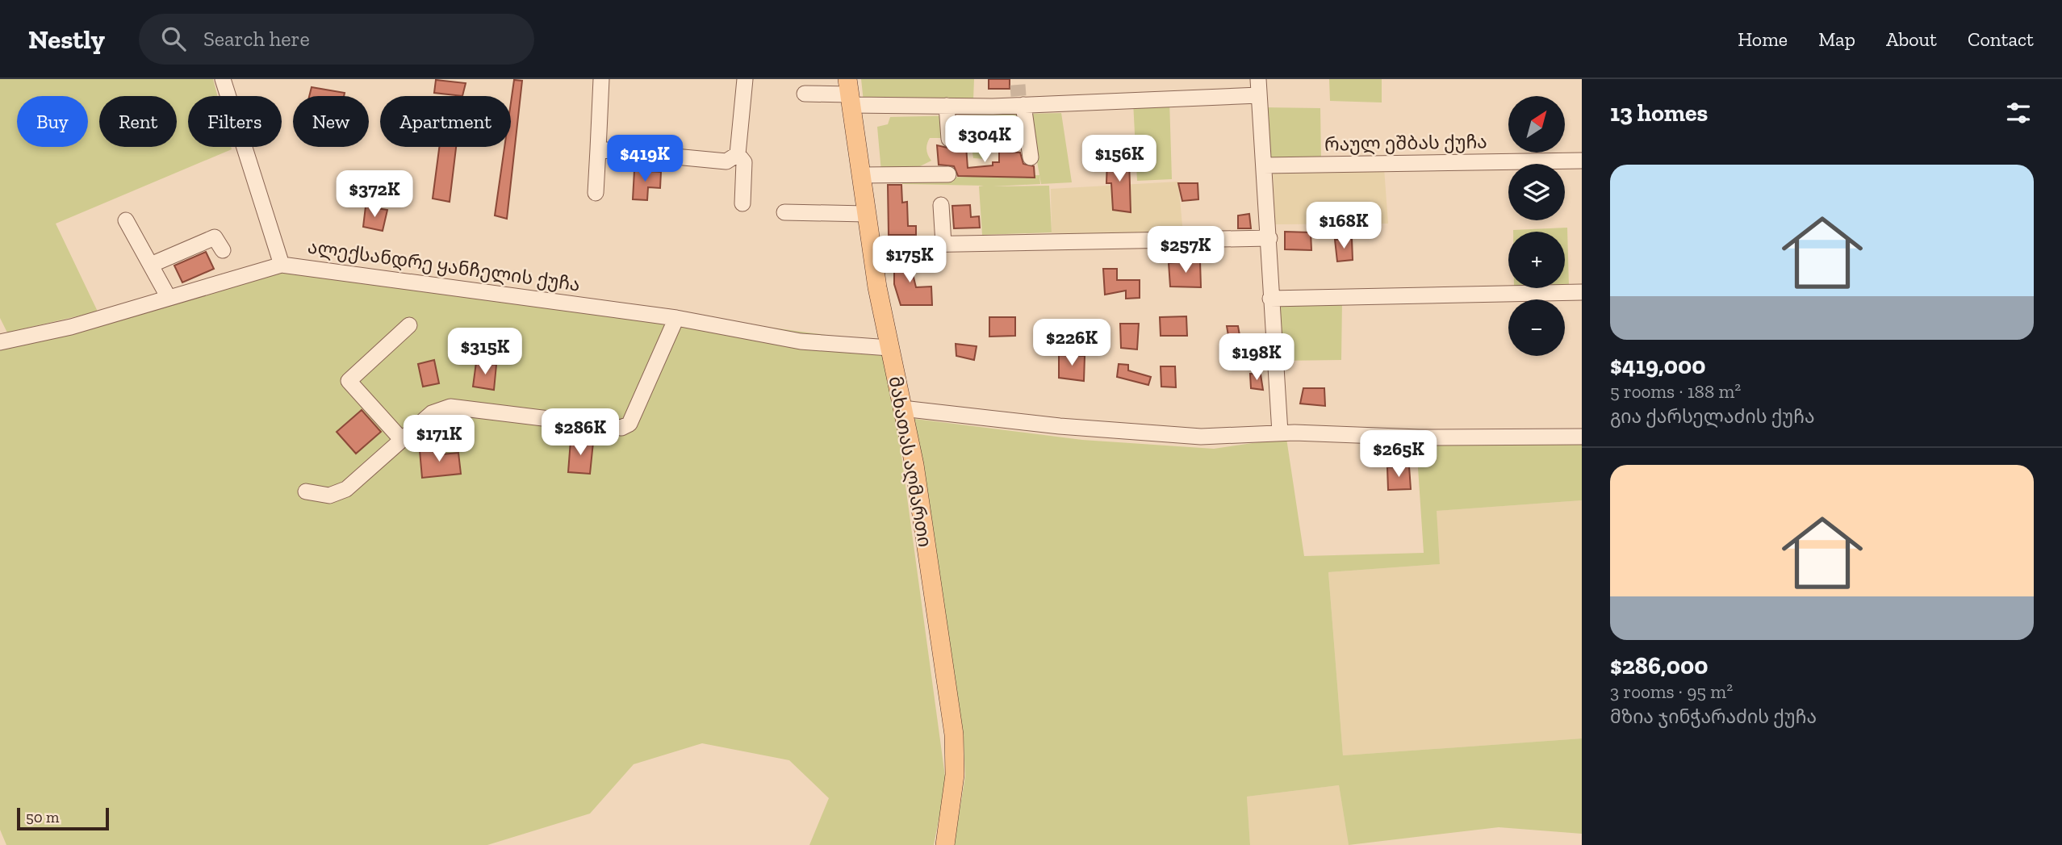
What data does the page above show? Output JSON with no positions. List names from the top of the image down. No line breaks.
{"streets":{"main road":["მახათას აღმართი"],"street":["რაულ ეშბას ქუჩა","ალექსანდრე ყანჩელის ქუჩა"]},"crossings":[["ალექსანდრე ყანჩელის ქუჩა","მახათას აღმართი"]],"scale_bar":"50 m","north":"top right","page":{"header":"Nestly","search":"Search here","nav":["Home","Map","About","Contact"],"heading":"13 homes","map_buttons":["+","−"],"chip":["Buy","Rent","Filters","New","Apartment"],"price":["$304K","$419K","$156K","$372K","$168K","$257K","$175K","$226K","$315K","$198K","$286K","$171K","$265K"],"list":[{"name":"$419,000","note":"5 rooms · 188 m² · გია ქარსელაძის ქუჩა"},{"name":"$286,000","note":"3 rooms · 95 m² · მზია ჯინჭარაძის ქუჩა"}],"scale":"50 m"}}
